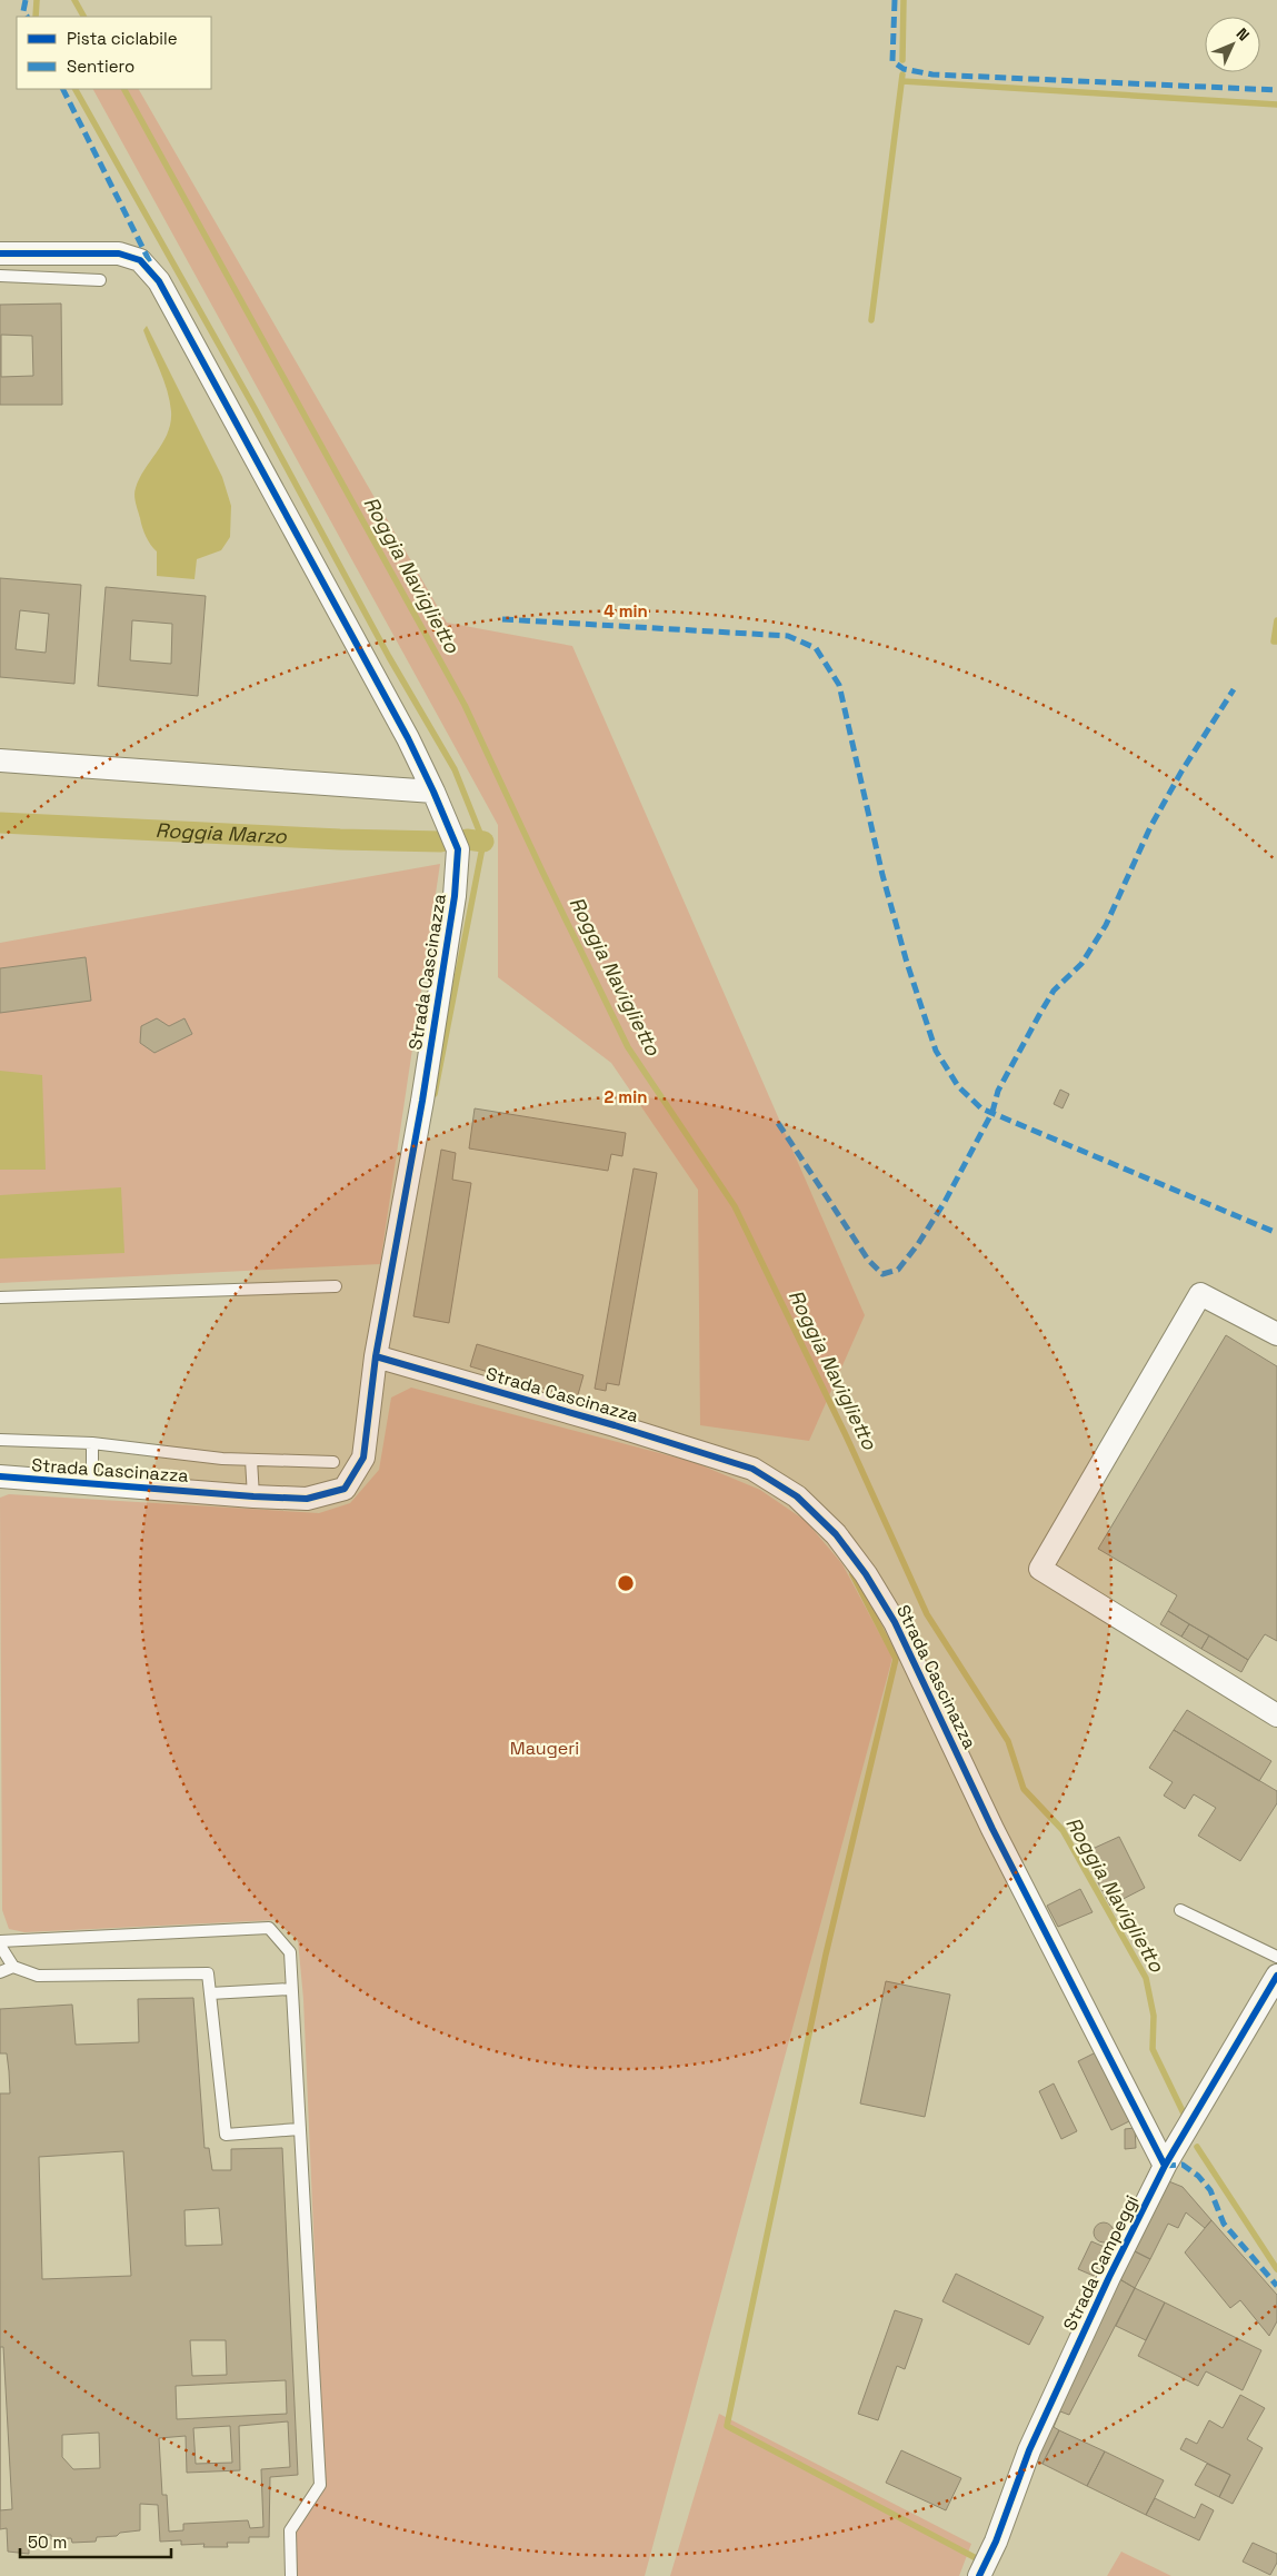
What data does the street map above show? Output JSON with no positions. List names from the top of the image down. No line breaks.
{"streets":{"street":["Strada Cascinazza","Strada Campeggi"]},"crossings":[["Strada Cascinazza","Strada Campeggi"]],"water":["Roggia Naviglietto","Roggia Marzo"],"parks":["Maugeri"],"legend":["Pista ciclabile","Sentiero"],"scale_bar":"50 m","north":"top right","rings":["4 min","2 min"]}
